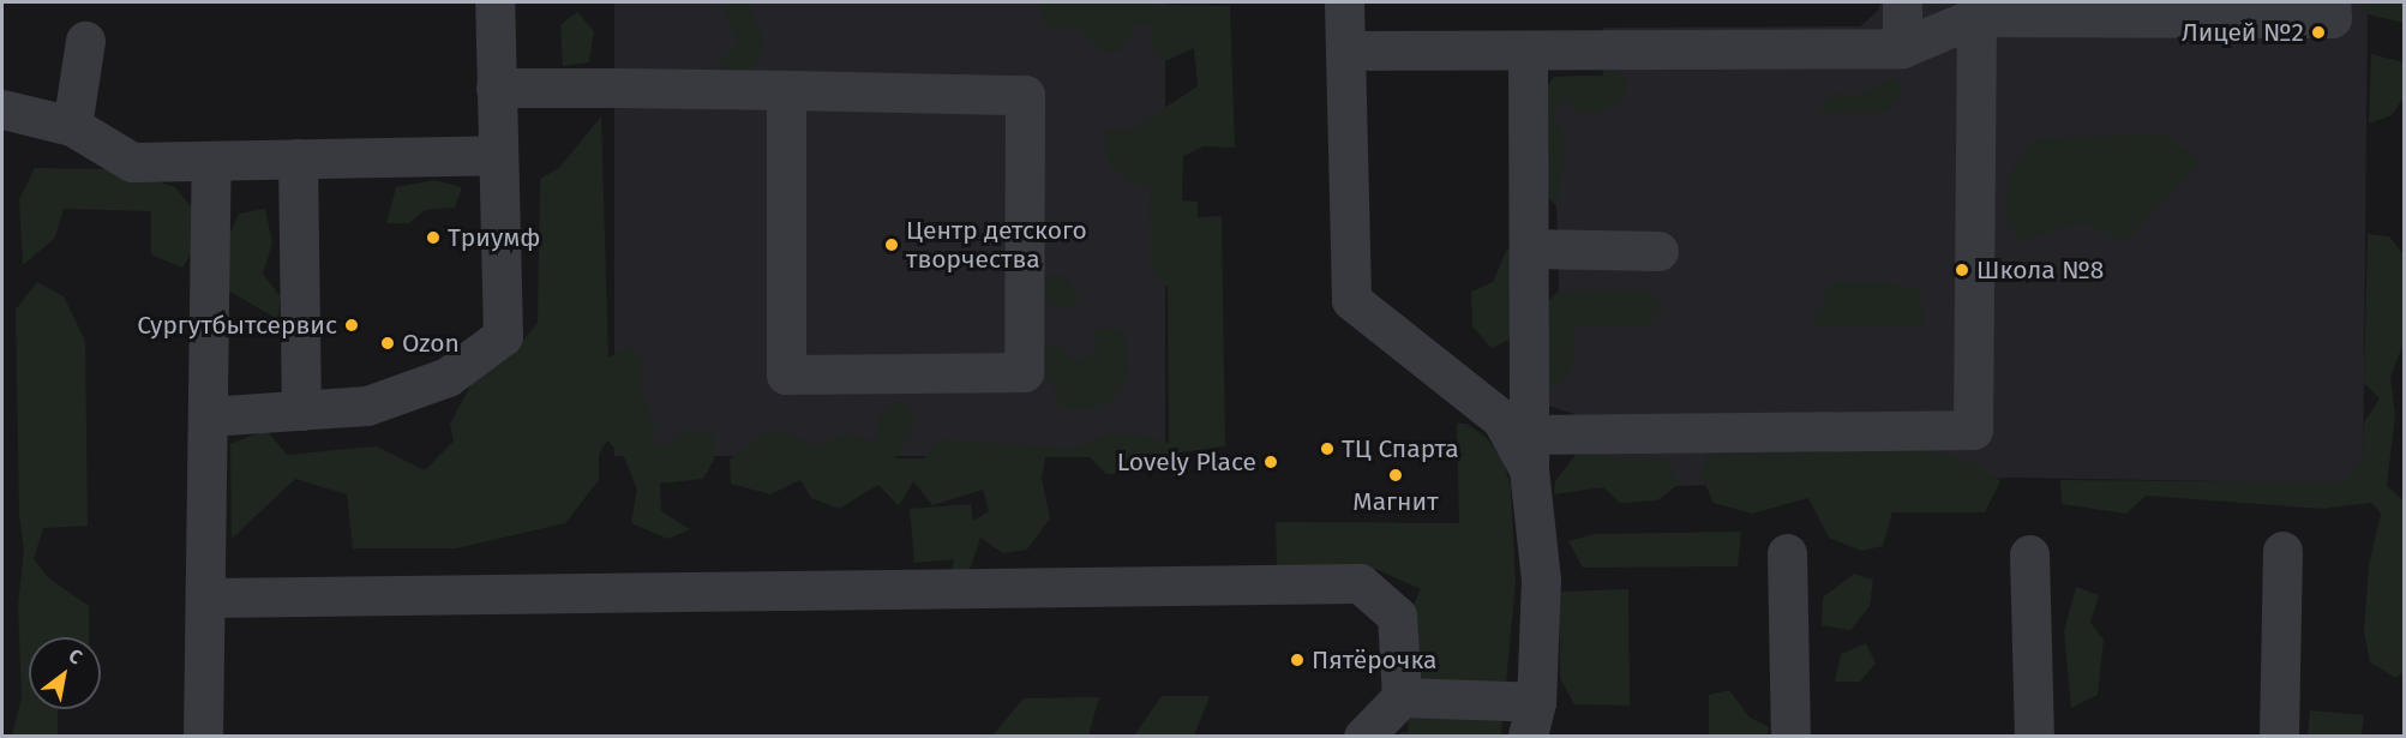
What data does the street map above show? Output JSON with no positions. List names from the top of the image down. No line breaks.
{"places":["Лицей №2","Триумф","Центр детского творчества","Школа №8","Сургутбытсервис","Ozon","ТЦ Спарта","Lovely Place","Магнит","Пятёрочка"],"north":"top right"}
